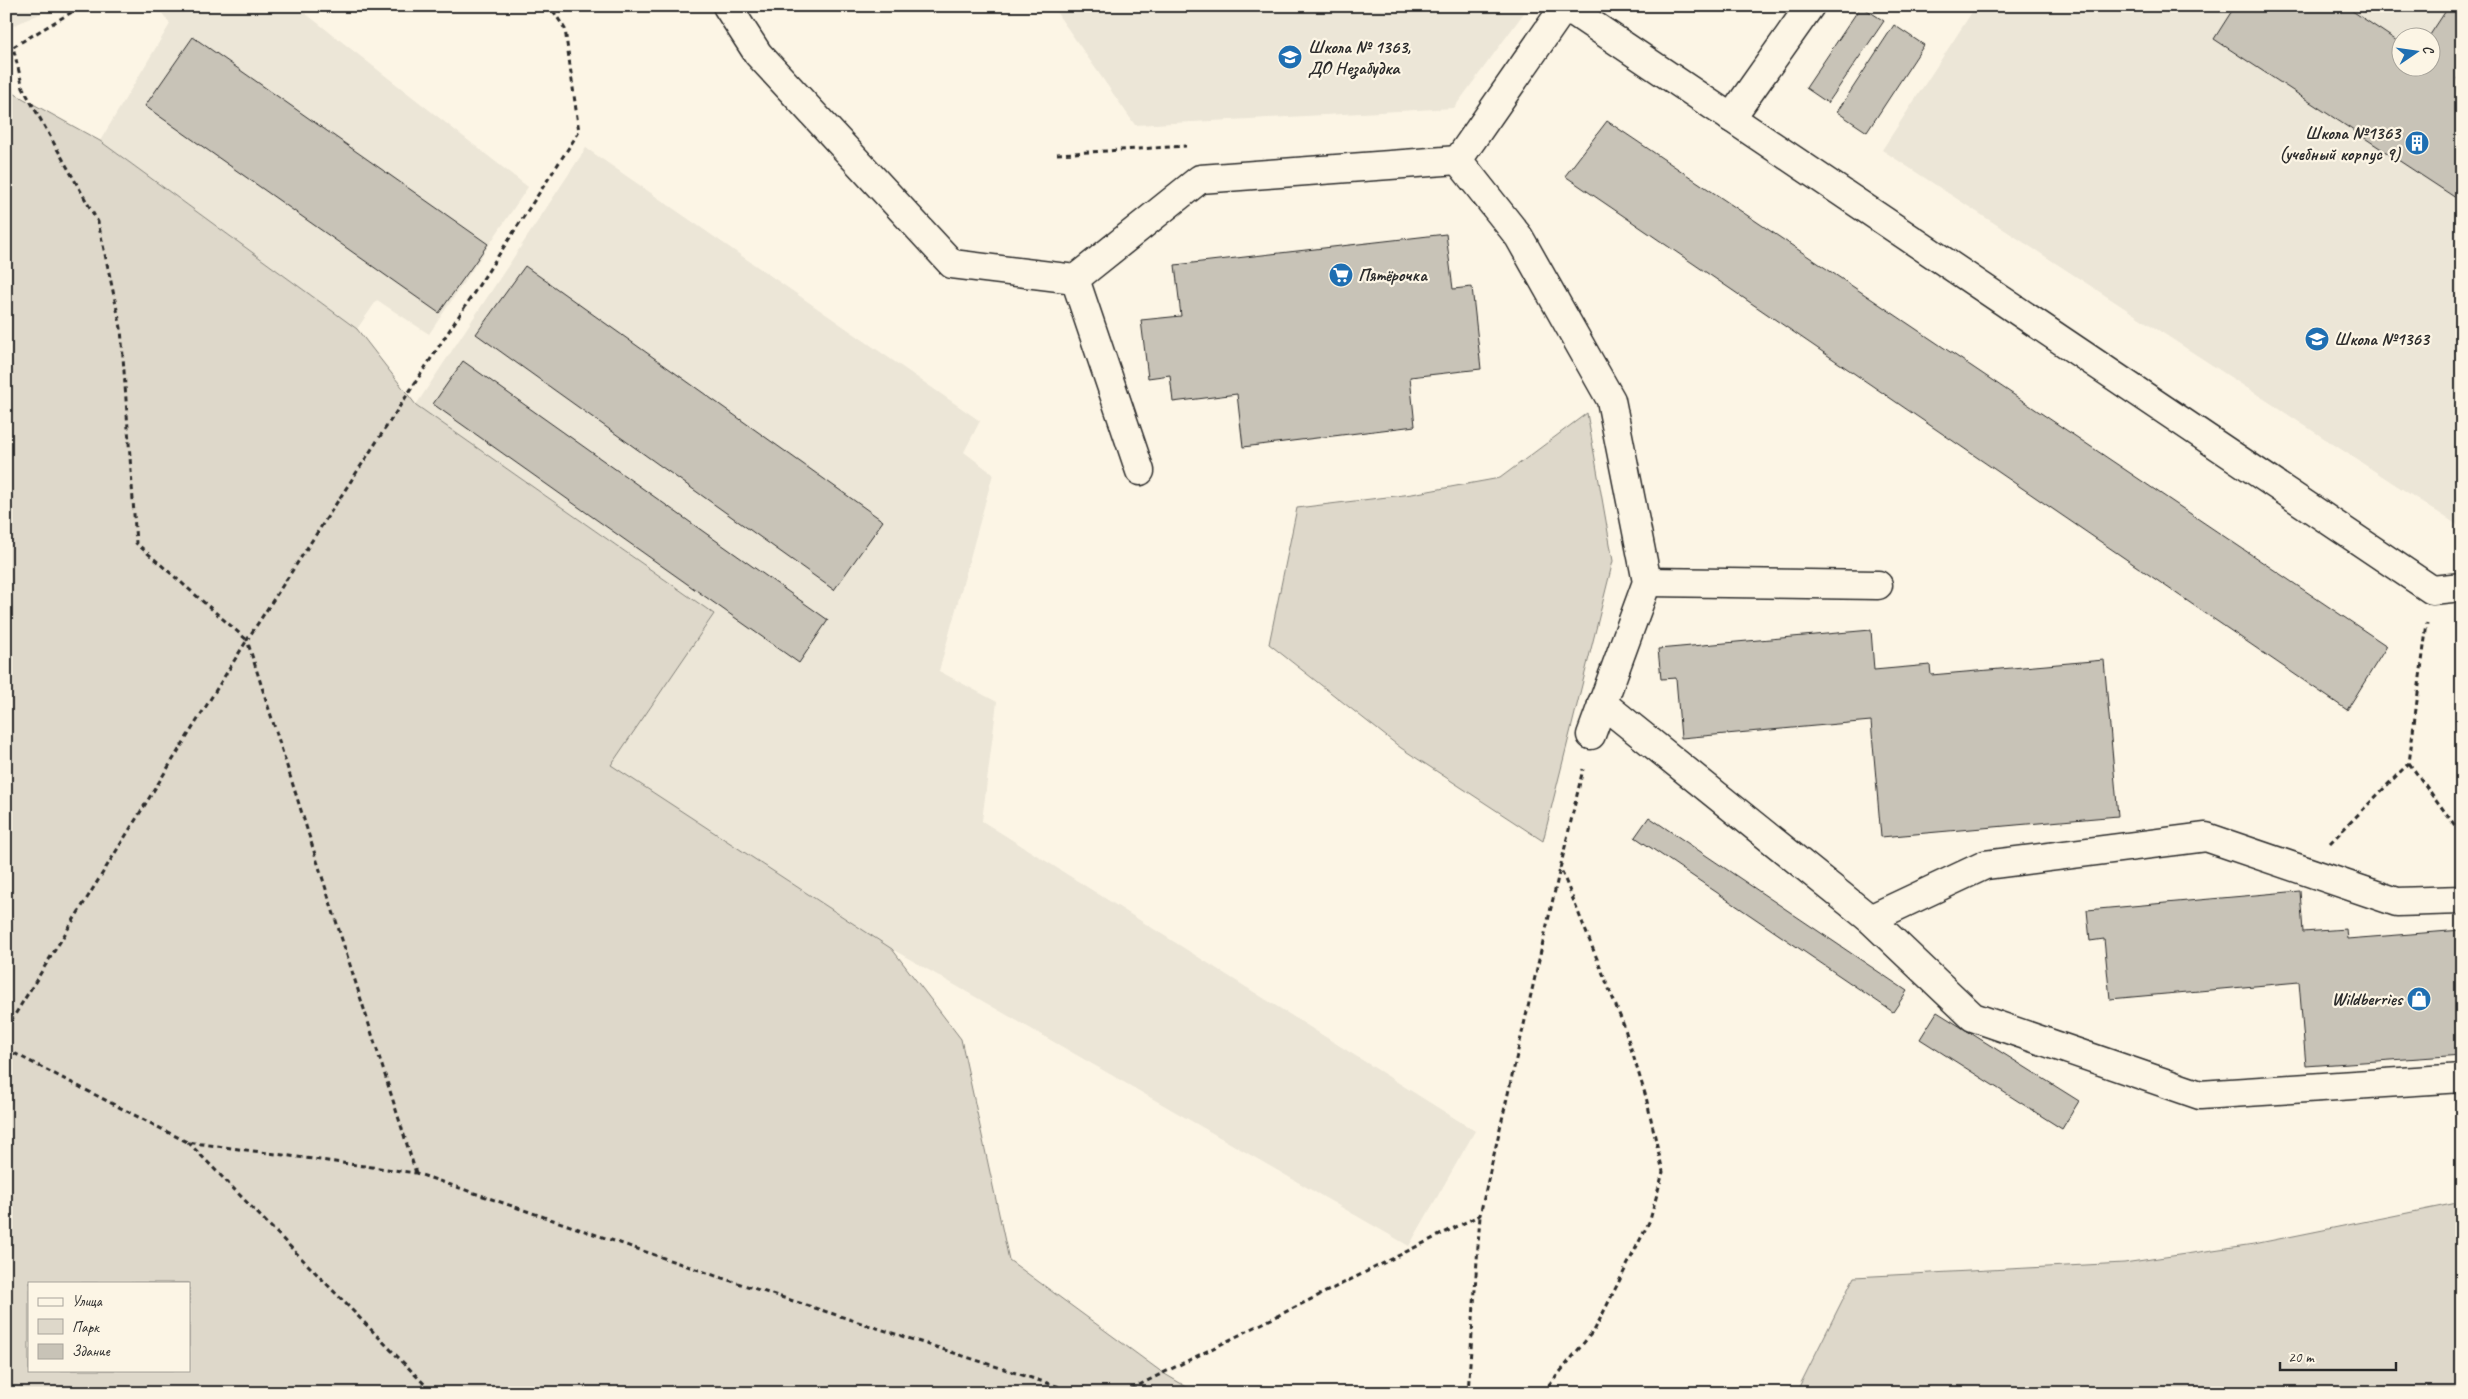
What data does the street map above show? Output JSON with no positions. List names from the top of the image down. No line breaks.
{"places":{"school or university":["Школа № 1363, ДО Незабудка","Школа №1363"],"building":["Школа №1363 (учебный корпус 9)"],"supermarket":["Пятёрочка"],"shop":["Wildberries"]},"legend":["Улица","Парк","Здание"],"scale_bar":"20 m","north":"right"}
